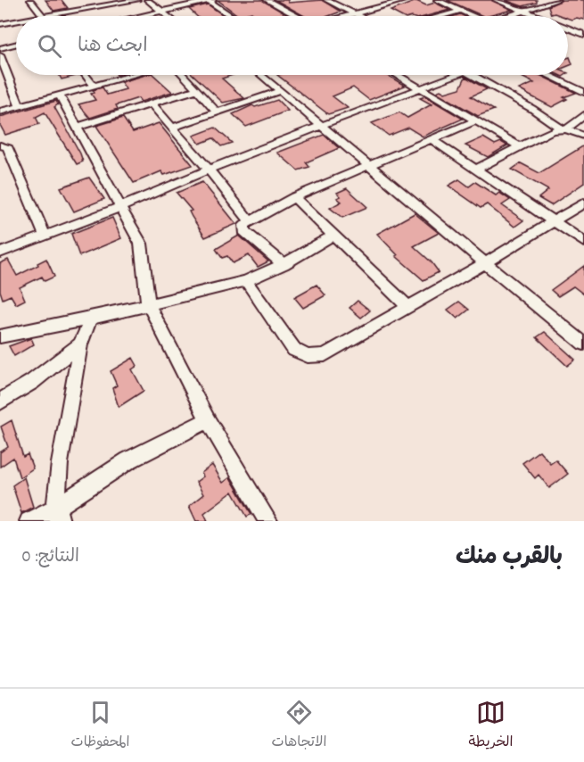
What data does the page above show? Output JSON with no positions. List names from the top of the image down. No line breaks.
{"page":{"search":"ابحث هنا","heading":["بالقرب منك","النتائج: 0"],"nav":["الخريطة","الاتجاهات","المحفوظات"]}}
